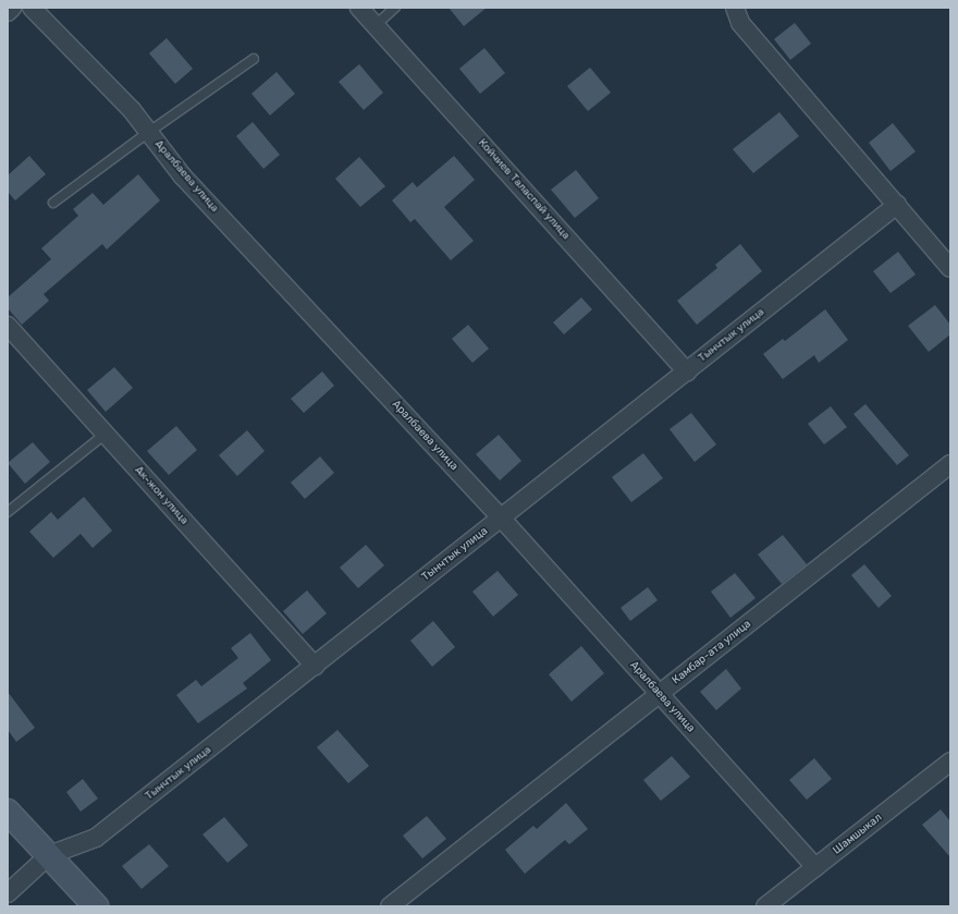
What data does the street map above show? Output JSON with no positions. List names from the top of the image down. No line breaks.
{"streets":{"street":["Аралбаева улица","Койчиев Таласпай улица","Тынчтык улица","Ак-жон улица","Камбар-ата улица","Шамшыкал"]},"crossings":[["Аралбаева улица","Тынчтык улица"],["Аралбаева улица","Камбар-ата улица"],["Аралбаева улица","Шамшыкал"],["Койчиев Таласпай улица","Тынчтык улица"],["Тынчтык улица","Ак-жон улица"]]}
